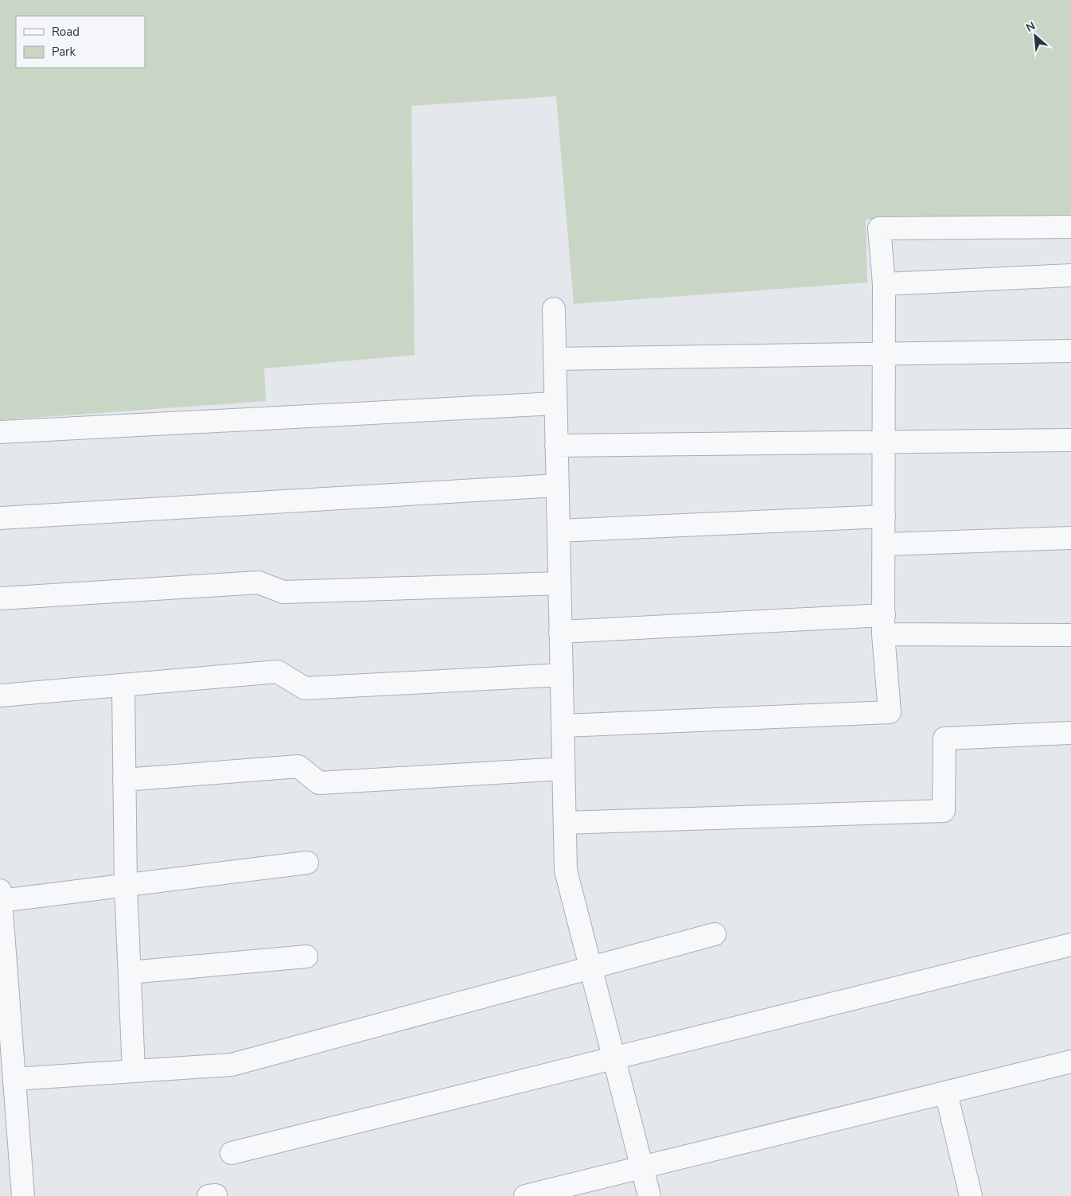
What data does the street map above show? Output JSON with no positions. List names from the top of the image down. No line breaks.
{"legend":["Road","Park"],"north":"top left"}
